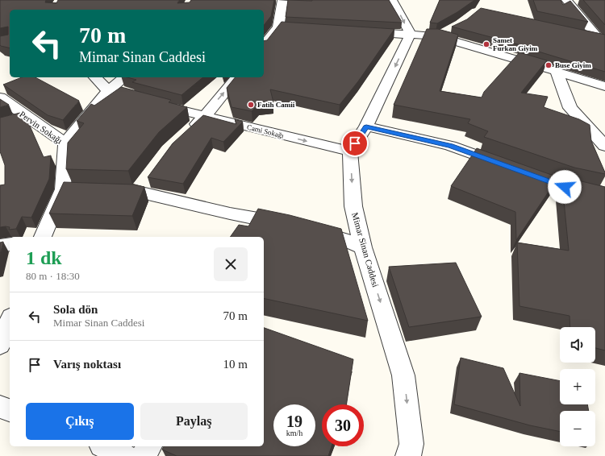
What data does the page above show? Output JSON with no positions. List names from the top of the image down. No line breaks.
{"streets":{"street":["Pervin Sokağı","Cami Sokağı","Mimar Sinan Caddesi"]},"crossings":[["Cami Sokağı","Mimar Sinan Caddesi"]],"one_way":["Mimar Sinan Caddesi"],"places":["Samet Furkan Giyim","Buse Giyim","Fatih Camii"],"page":{"turn":["70 m","Mimar Sinan Caddesi"],"heading":["1 dk","80 m · 18:30"],"list":[{"name":"Sola dön","note":"Mimar Sinan Caddesi","value":"70 m"},{"name":"Varış noktası","value":"10 m"}],"map_buttons":["+","−"],"buttons":["Çıkış","Paylaş"],"speed":"19 km/h","limit":"30"}}
